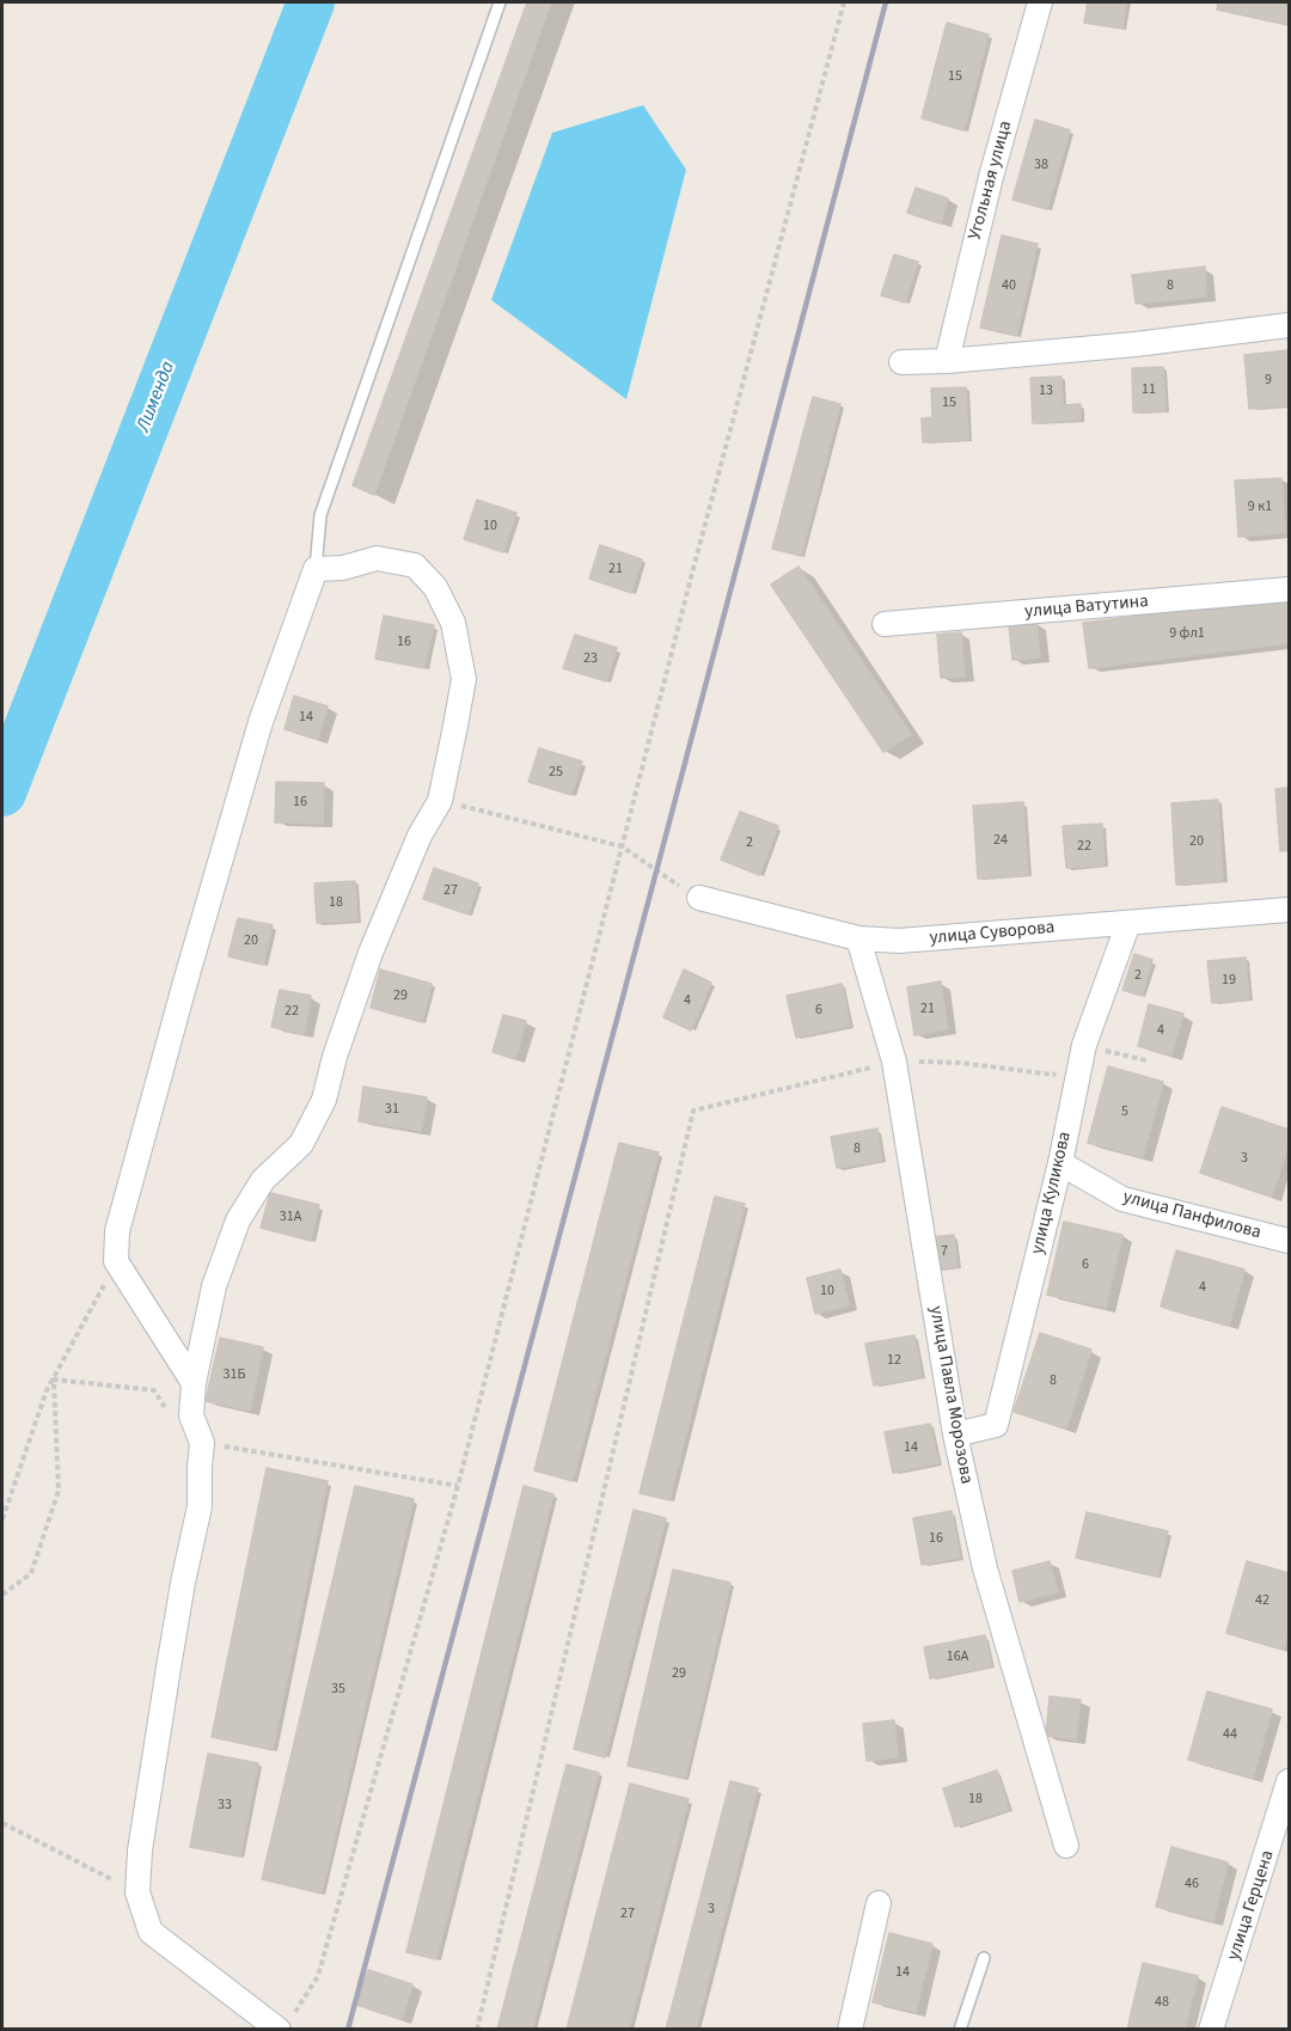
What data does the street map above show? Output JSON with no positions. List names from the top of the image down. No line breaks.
{"streets":{"street":["Угольная улица","улица Ватутина","улица Суворова","улица Куликова","улица Панфилова","улица Павла Морозова","улица Герцена"]},"crossings":[["улица Суворова","улица Куликова"],["улица Суворова","улица Павла Морозова"],["улица Куликова","улица Панфилова"],["улица Куликова","улица Павла Морозова"]],"water":["Лименда"],"house_numbers":["15","38","40","8","9","11","13","15","9 к1","10","21","9 фл1","16","23","14","25","16","24","20","2","22","27","18","20","2","19","29","4","21","6","22","4","31","5","8","3","31А","7","6","4","10","12","31Б","8","14","16","42","16А","29","35","44","18","33","46","3","27","14","48"]}
